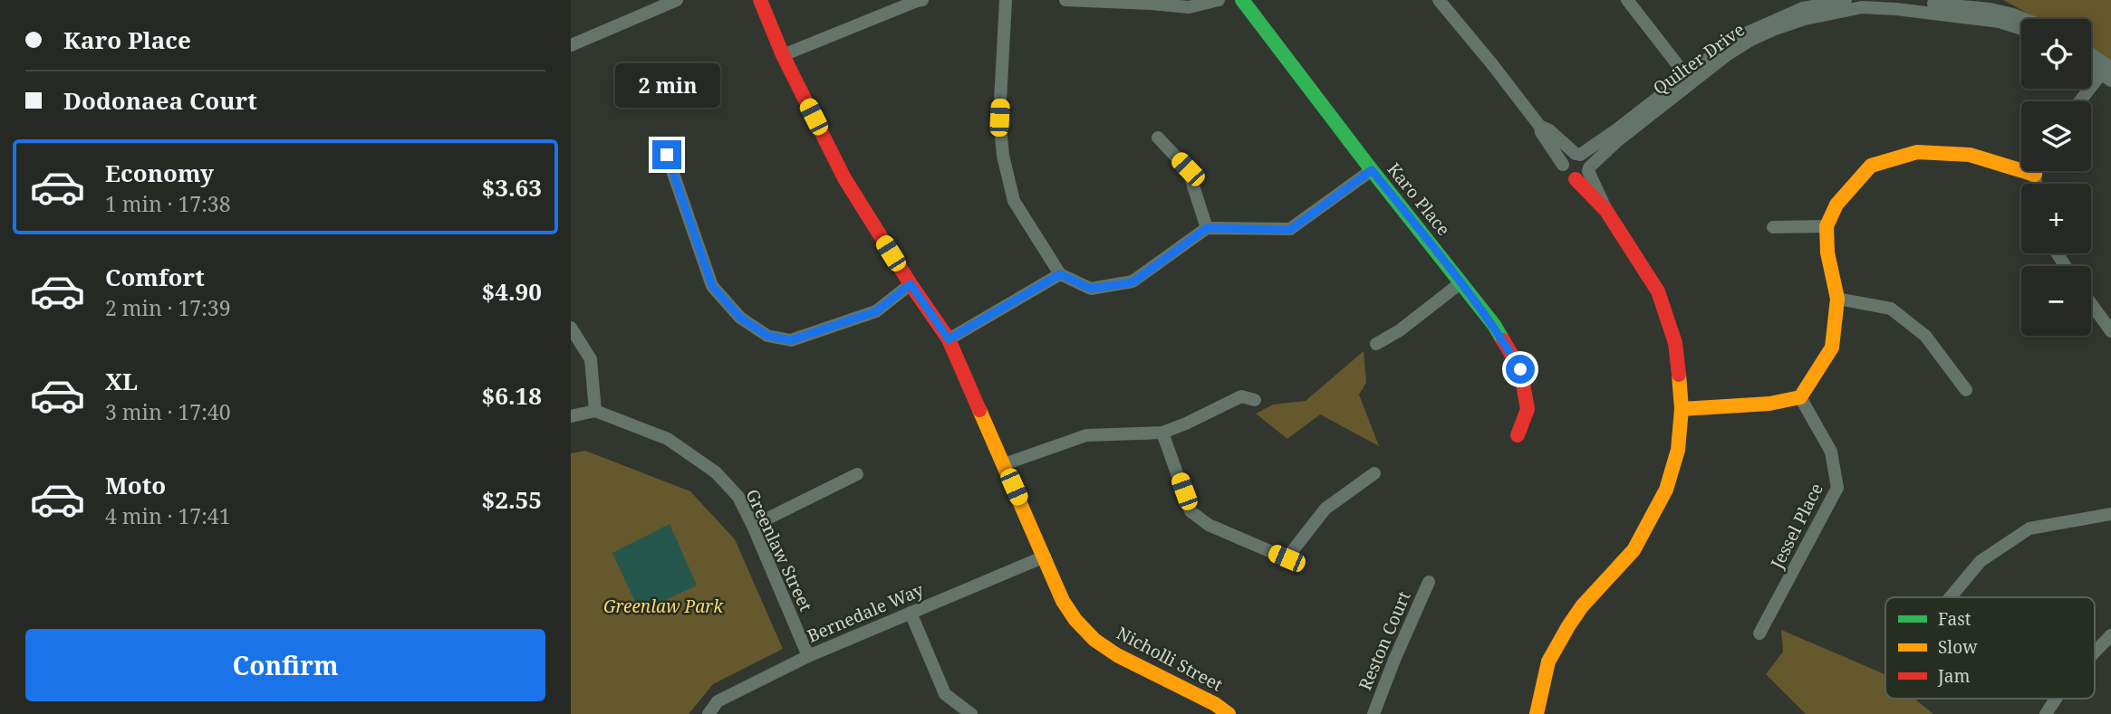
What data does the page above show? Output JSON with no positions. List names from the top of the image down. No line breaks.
{"streets":{"street":["Quilter Drive","Karo Place","Jessel Place","Greenlaw Street","Bernedale Way","Reston Court","Nicholli Street"]},"crossings":[["Greenlaw Street","Bernedale Way"],["Bernedale Way","Nicholli Street"]],"parks":["Greenlaw Park"],"legend":["Fast","Slow","Jam"],"page":{"banner":["Karo Place","Dodonaea Court"],"map_buttons":["+","−"],"bubble":"2 min","list":[{"name":"Economy","note":"1 min · 17:38","value":"$3.63"},{"name":"Comfort","note":"2 min · 17:39","value":"$4.90"},{"name":"XL","note":"3 min · 17:40","value":"$6.18"},{"name":"Moto","note":"4 min · 17:41","value":"$2.55"}],"buttons":"Confirm"}}
